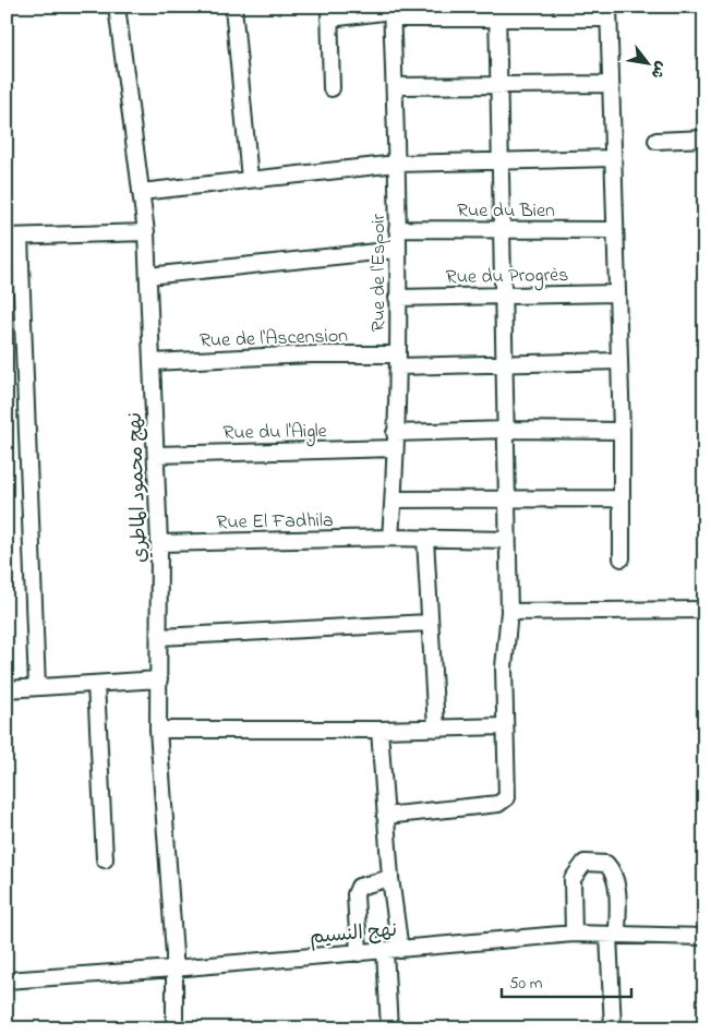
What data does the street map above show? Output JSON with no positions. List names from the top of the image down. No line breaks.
{"streets":{"street":["Rue du Bien","Rue de l'Espoir","Rue du Progrès","Rue de l'Ascension","Rue du l'Aigle","نهج محمود الماطري","Rue El Fadhila","نهج النسيم"]},"crossings":[["Rue du Bien","Rue de l'Espoir"],["Rue de l'Espoir","Rue du Progrès"],["Rue de l'Espoir","Rue de l'Ascension"],["Rue de l'Espoir","Rue du l'Aigle"],["Rue de l'Espoir","Rue El Fadhila"],["Rue de l'Ascension","نهج محمود الماطري"],["Rue du l'Aigle","نهج محمود الماطري"],["نهج محمود الماطري","Rue El Fadhila"],["نهج محمود الماطري","نهج النسيم"]],"scale_bar":"50 m","north":"bottom right"}
